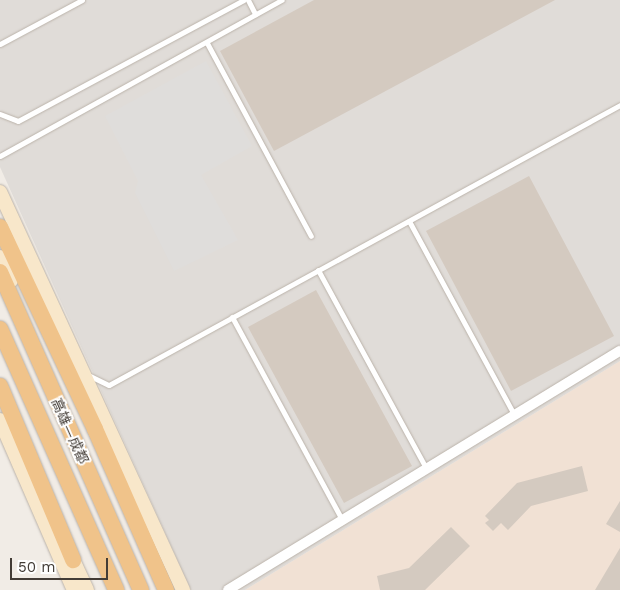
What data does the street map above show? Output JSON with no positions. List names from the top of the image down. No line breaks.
{"streets":{"highway":["高雄—成都"]},"scale_bar":"50 m"}
